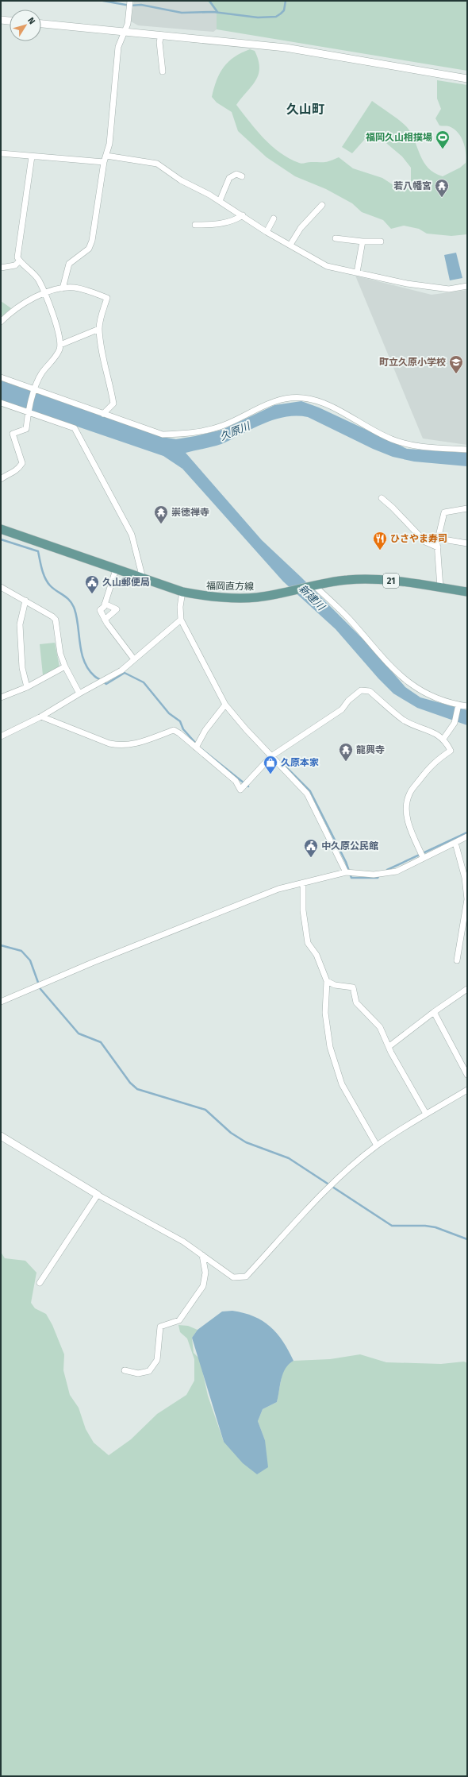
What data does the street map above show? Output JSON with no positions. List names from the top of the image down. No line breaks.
{"streets":{"main road":["21","福岡直方線"]},"districts":["久山町"],"water":["久原川","新建川"],"places":{"sports":["福岡久山相撲場"],"temple":["若八幡宮","崇徳禅寺","龍興寺"],"school or university":["町立久原小学校"],"restaurant":["ひさやま寿司"],"public building":["久山郵便局","中久原公民館"],"shop":["久原本家"]},"north":"top right"}
